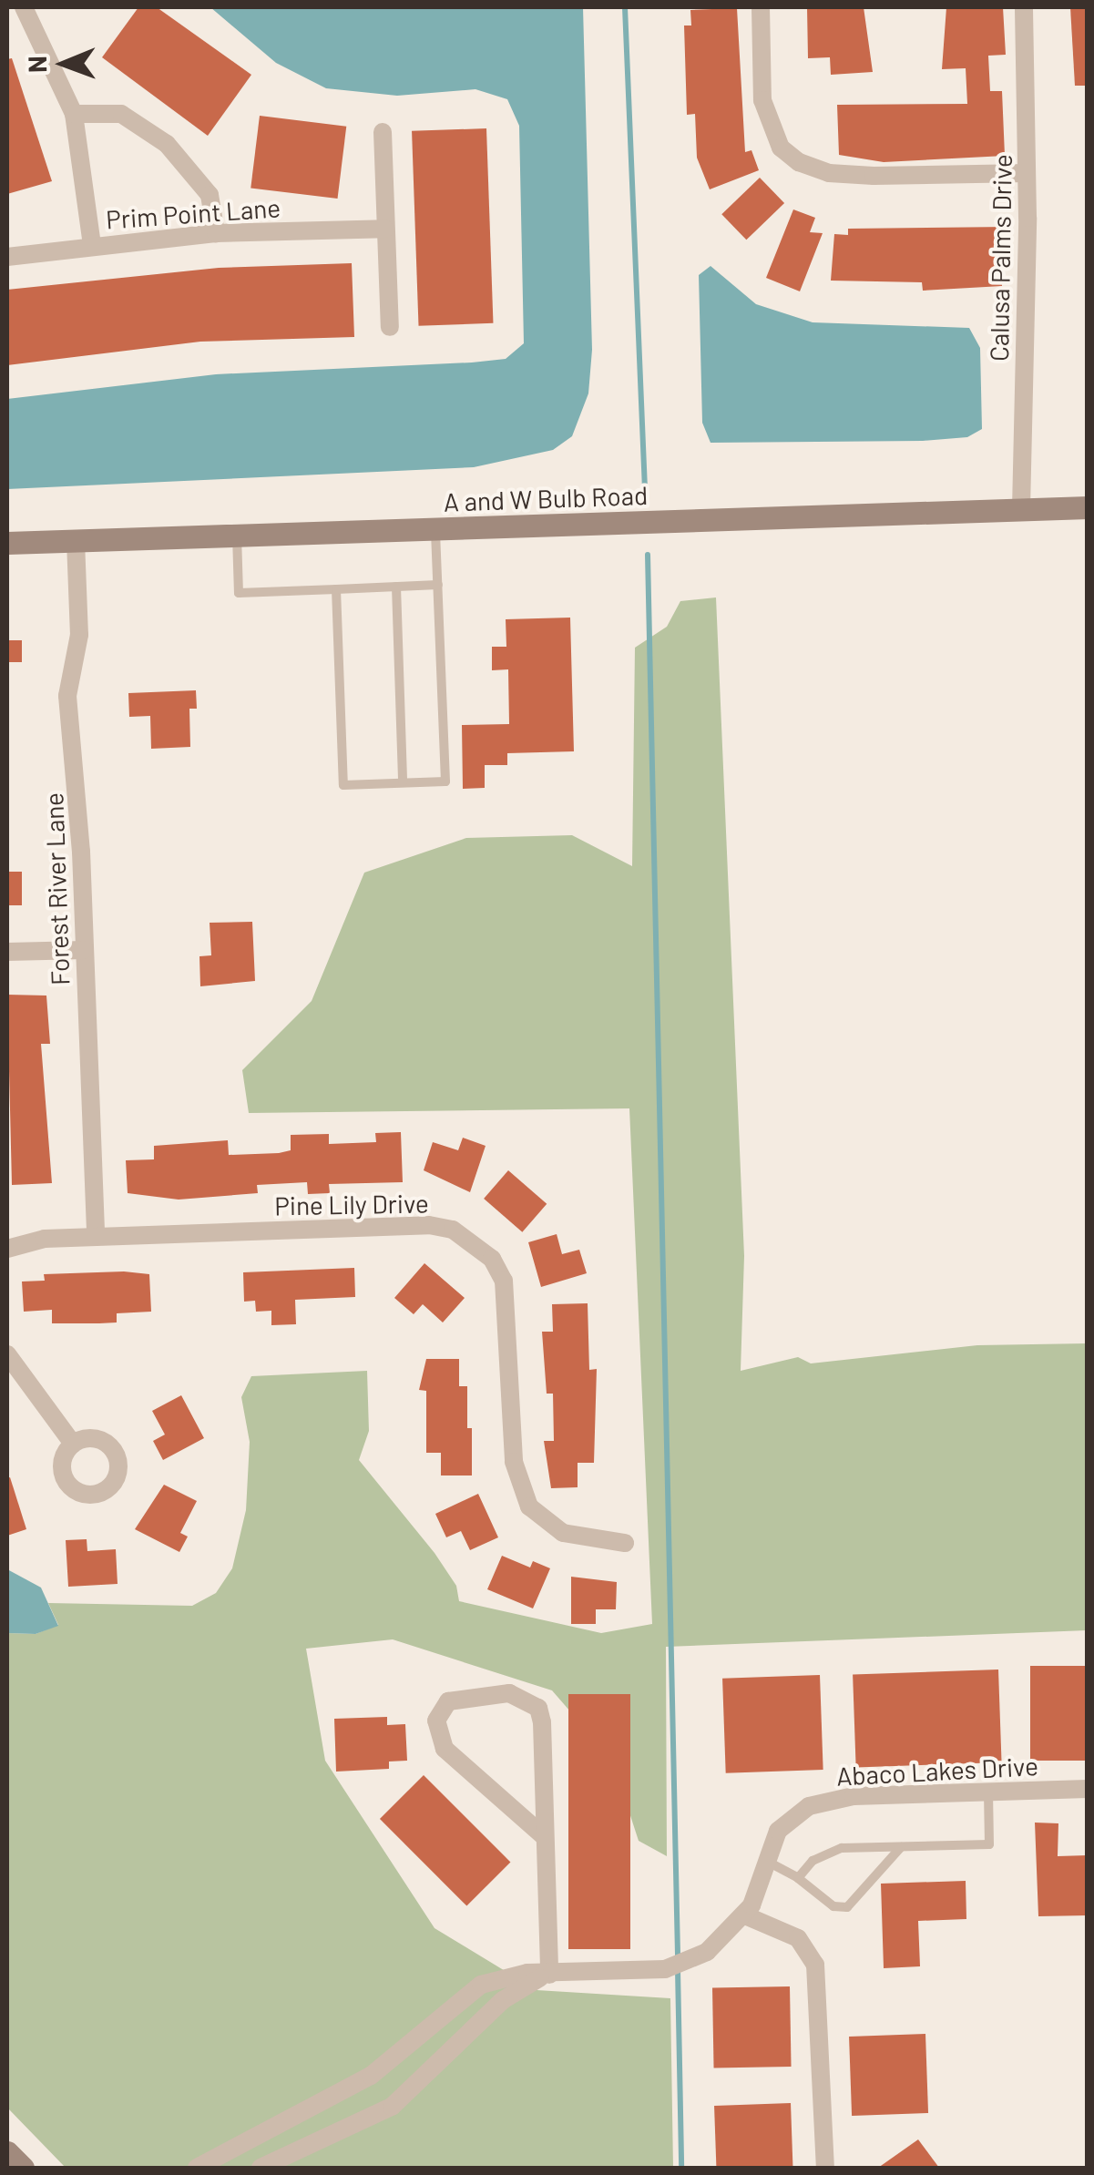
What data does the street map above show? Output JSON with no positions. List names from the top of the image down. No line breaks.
{"streets":{"street":["Prim Point Lane","Calusa Palms Drive","A and W Bulb Road","Forest River Lane","Pine Lily Drive","Abaco Lakes Drive"]},"crossings":[["Calusa Palms Drive","A and W Bulb Road"],["A and W Bulb Road","Forest River Lane"],["Forest River Lane","Pine Lily Drive"]],"north":"left"}
